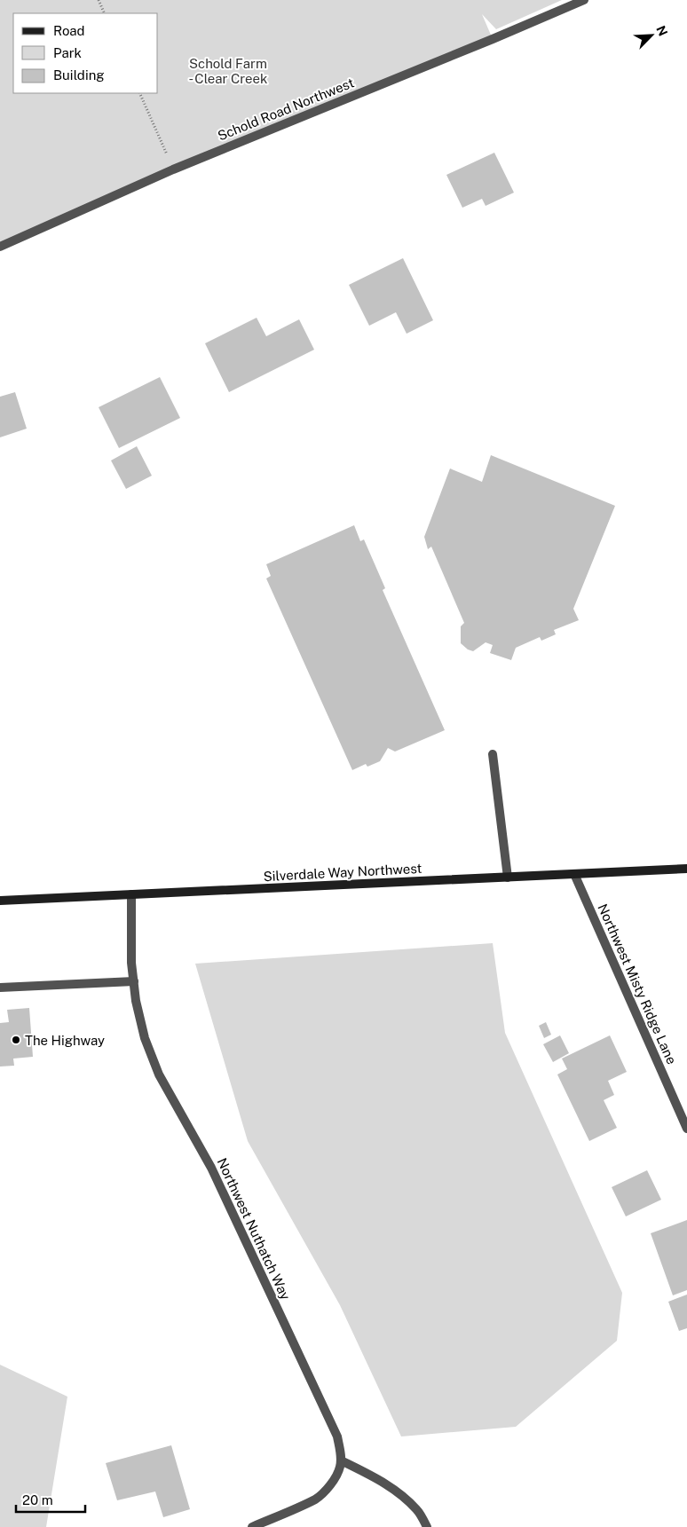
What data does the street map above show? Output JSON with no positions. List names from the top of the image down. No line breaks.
{"streets":{"main road":["Silverdale Way Northwest"],"street":["Schold Road Northwest","Northwest Misty Ridge Lane","Northwest Nuthatch Way"]},"crossings":[["Silverdale Way Northwest","Northwest Misty Ridge Lane"],["Silverdale Way Northwest","Northwest Nuthatch Way"]],"parks":["Schold Farm - Clear Creek"],"places":["The Highway"],"legend":["Road","Park","Building"],"scale_bar":"20 m","north":"top right"}
